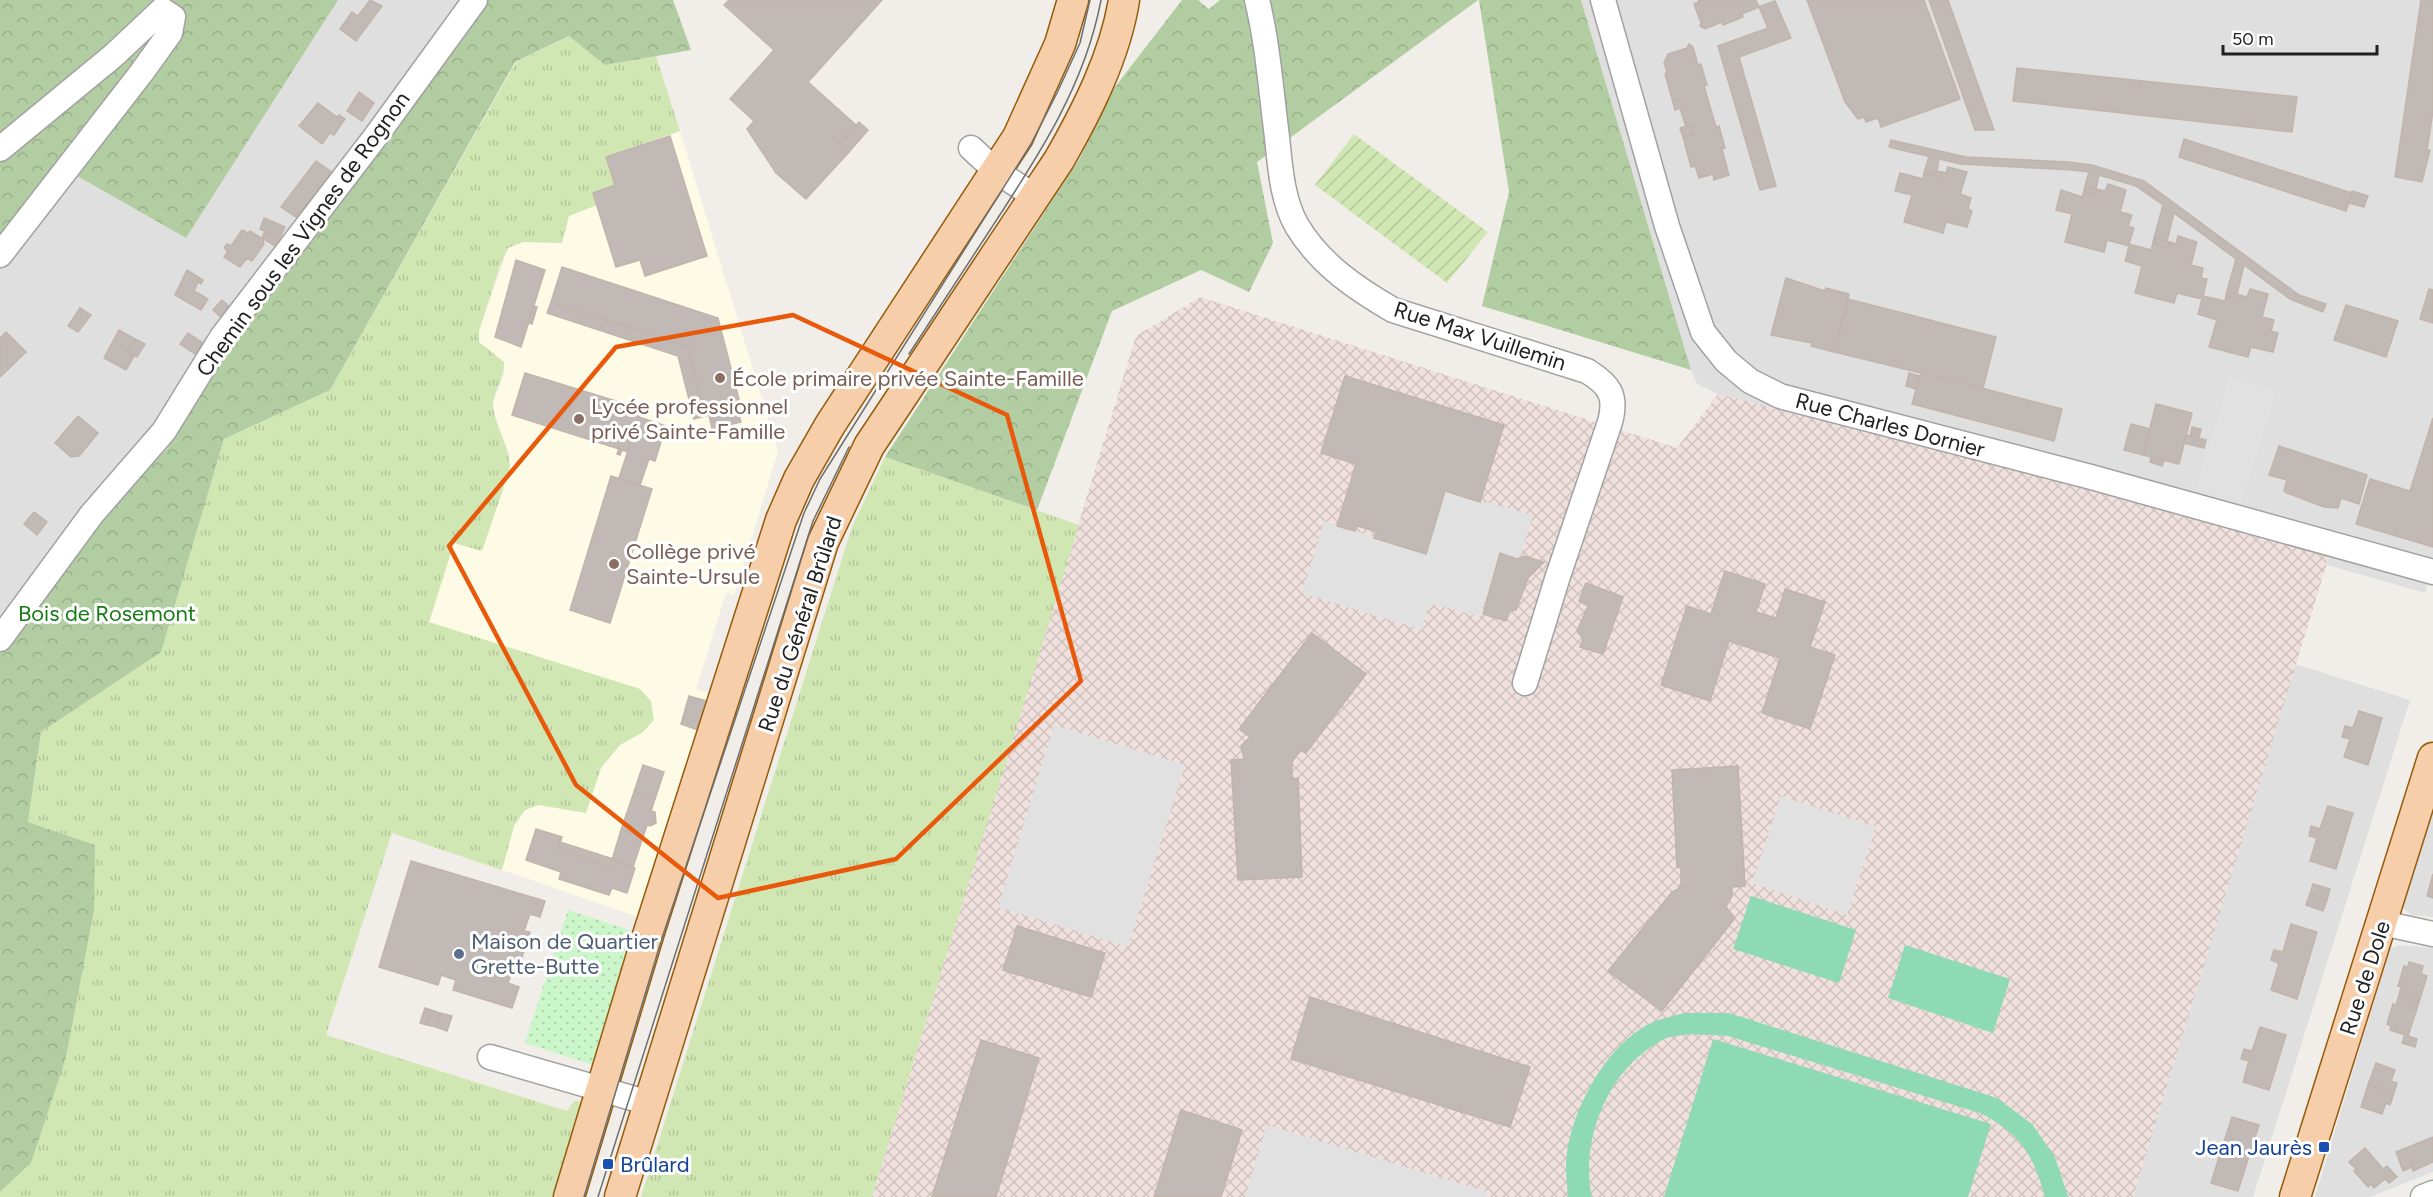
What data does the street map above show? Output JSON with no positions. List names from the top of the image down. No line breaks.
{"streets":{"main road":["Rue du Général Brûlard","Rue de Dole"],"street":["Chemin sous les Vignes de Rognon","Rue Max Vuillemin","Rue Charles Dornier"]},"parks":["Bois de Rosemont"],"places":{"other":["École primaire privée Sainte-Famille","Lycée professionnel privé Sainte-Famille","Collège privé Sainte-Ursule","Maison de Quartier Grette-Butte"],"transit":["Jean Jaurès","Brûlard"]},"scale_bar":"50 m"}
